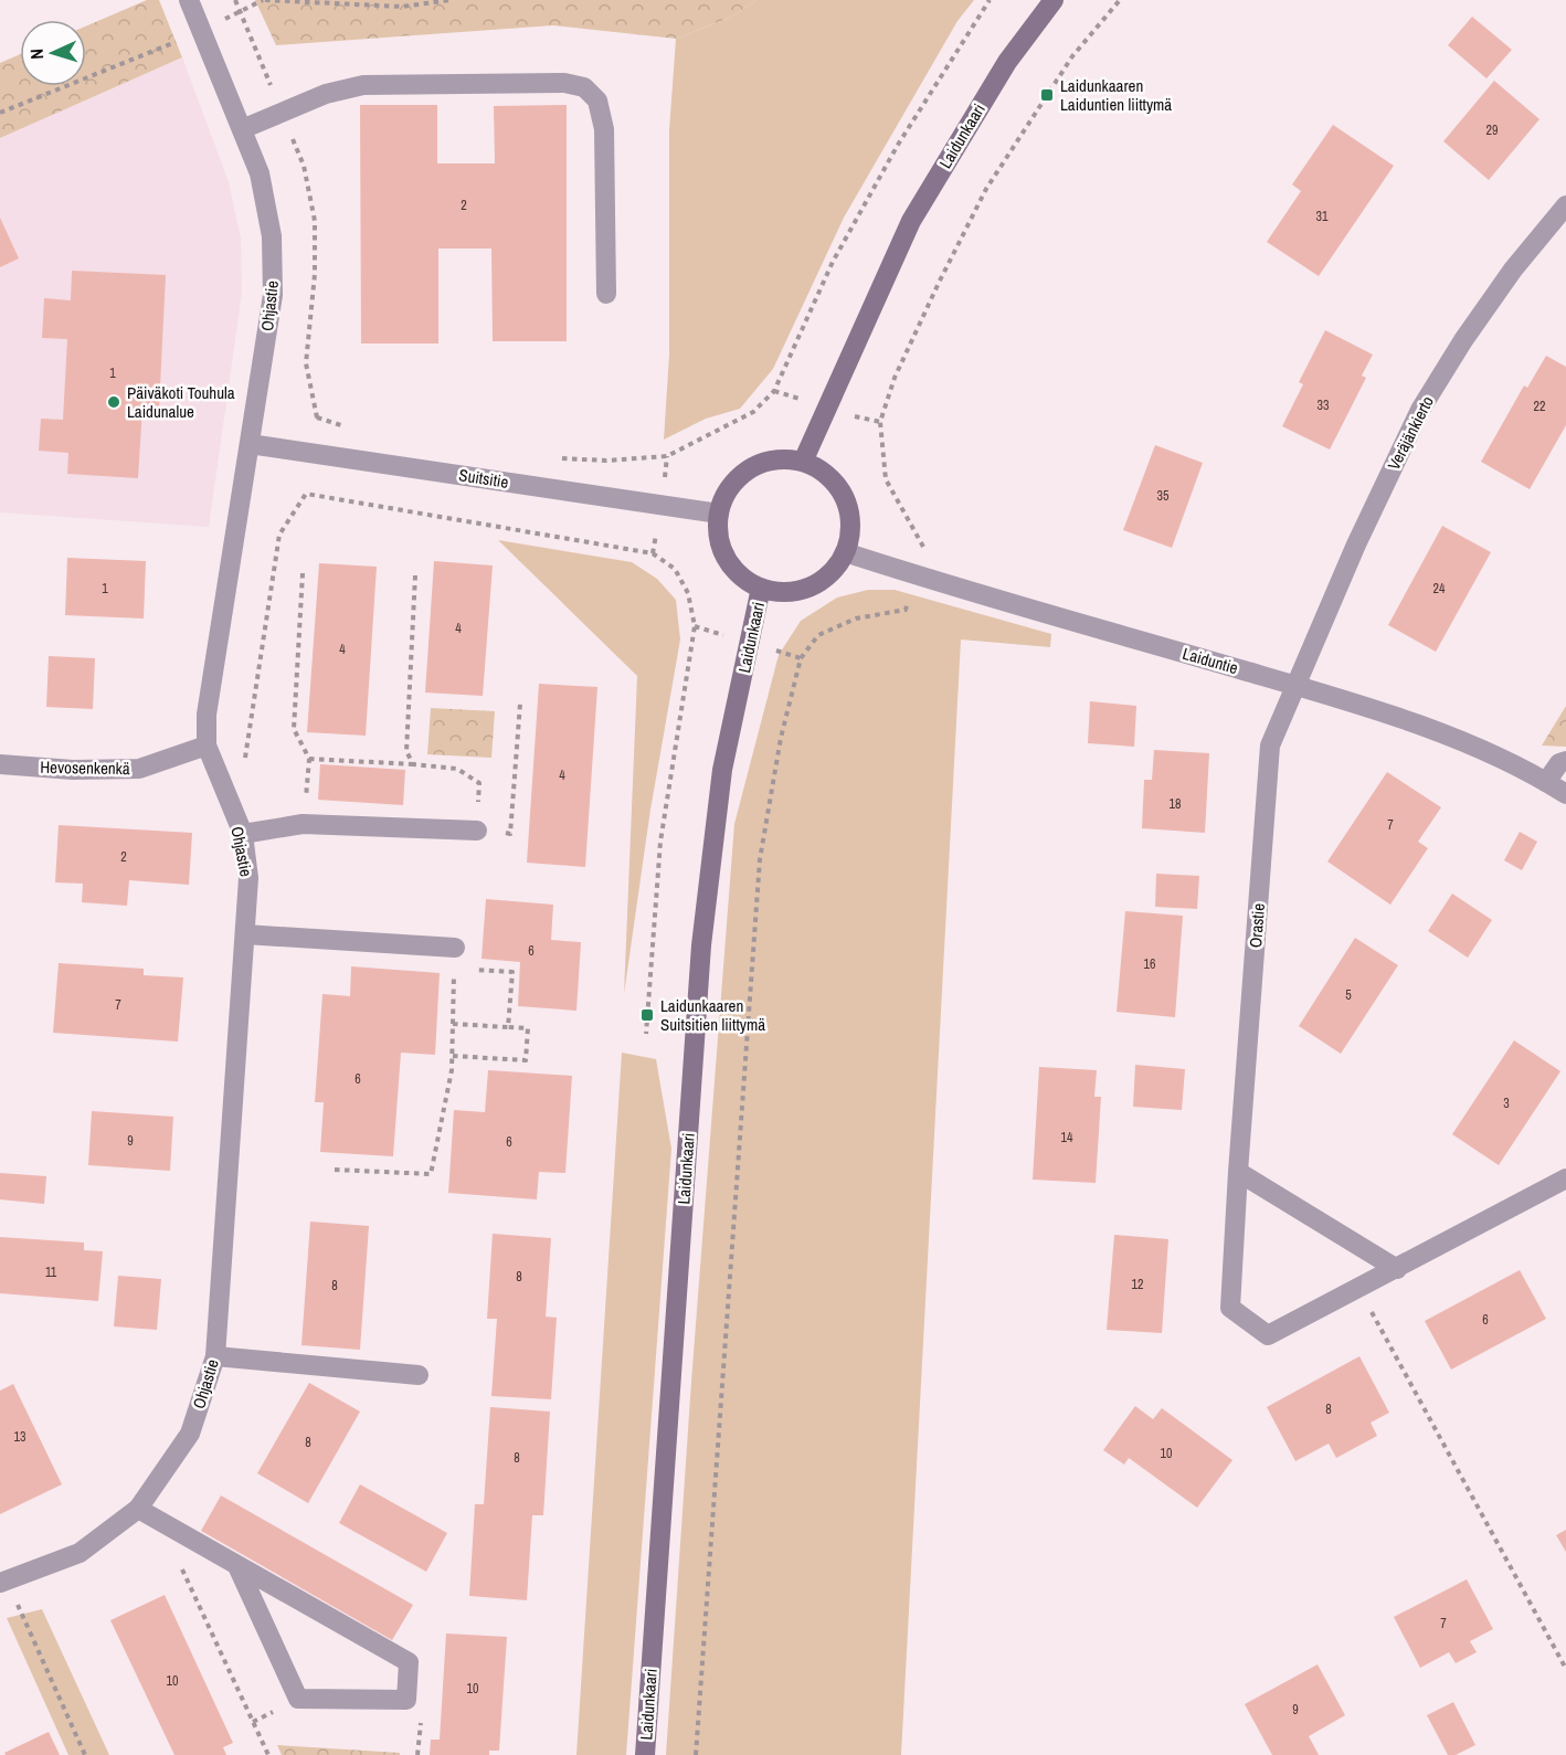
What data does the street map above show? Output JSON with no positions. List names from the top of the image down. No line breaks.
{"streets":{"street":["Laidunkaari","Ohjastie","Veräjänkierto","Suitsitie","Laiduntie","Hevosenkenkä","Orastie"]},"crossings":[["Laidunkaari","Suitsitie"],["Laidunkaari","Laiduntie"],["Ohjastie","Suitsitie"],["Ohjastie","Hevosenkenkä"],["Veräjänkierto","Laiduntie"],["Veräjänkierto","Orastie"],["Suitsitie","Laiduntie"],["Laiduntie","Orastie"]],"places":{"transit":["Laidunkaaren Laiduntien liittymä","Laidunkaaren Suitsitien liittymä"],"other":["Päiväkoti Touhula Laidunalue"]},"house_numbers":["29","2","31","1","33","22","35","1","24","4","4","4","18","7","2","6","16","5","7","6","3","14","9","6","11","8","12","8","6","8","13","8","10","8","7","10","10","9"],"north":"left"}
